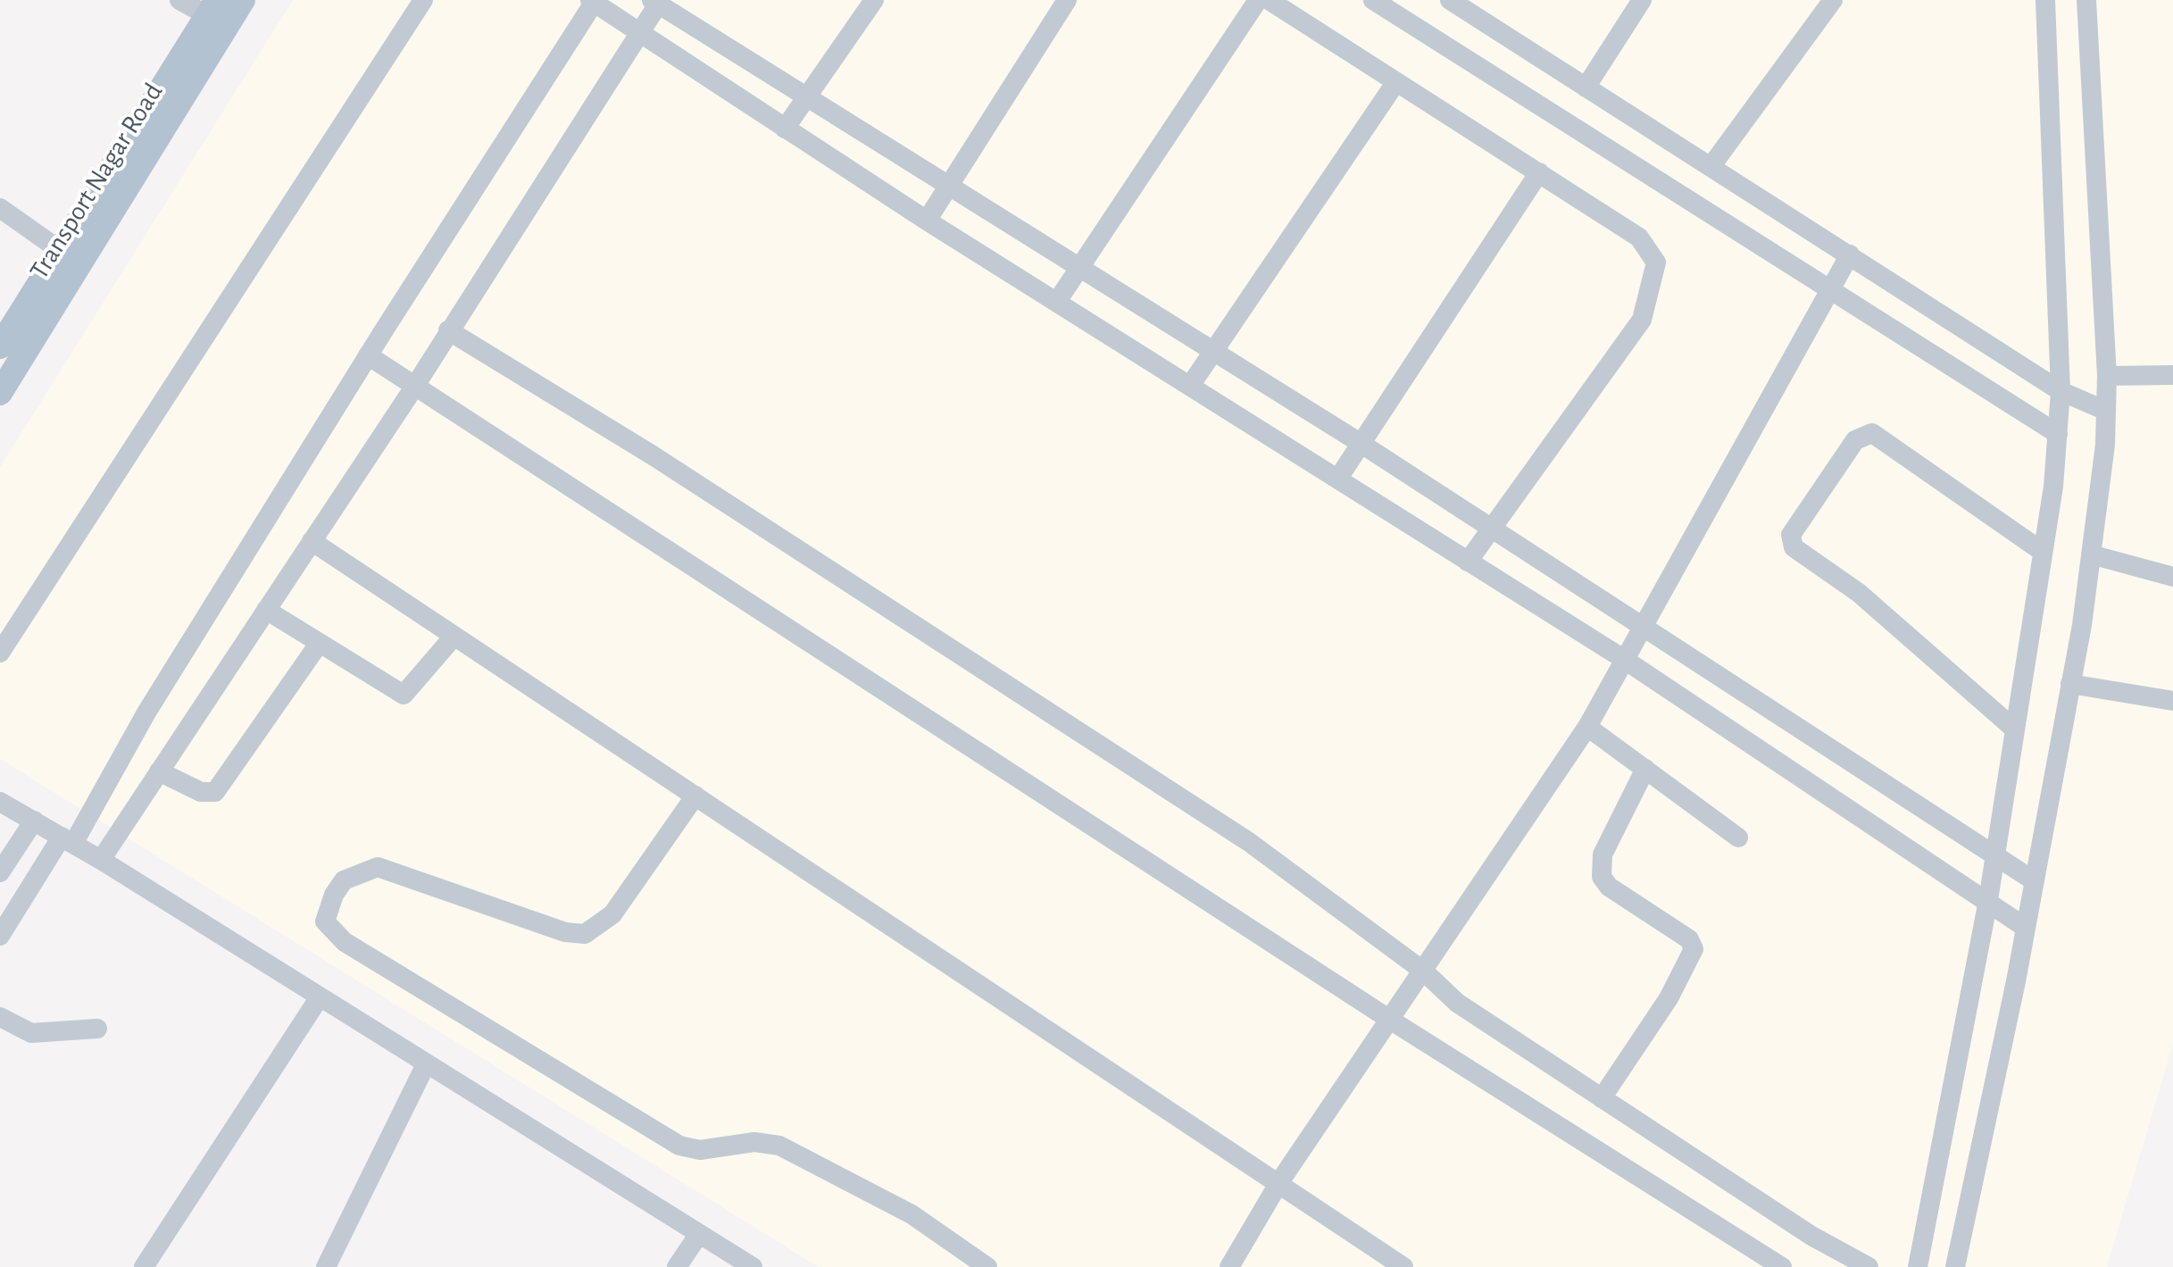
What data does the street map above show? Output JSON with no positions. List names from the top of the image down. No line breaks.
{"streets":{"main road":["Transport Nagar Road"]}}
